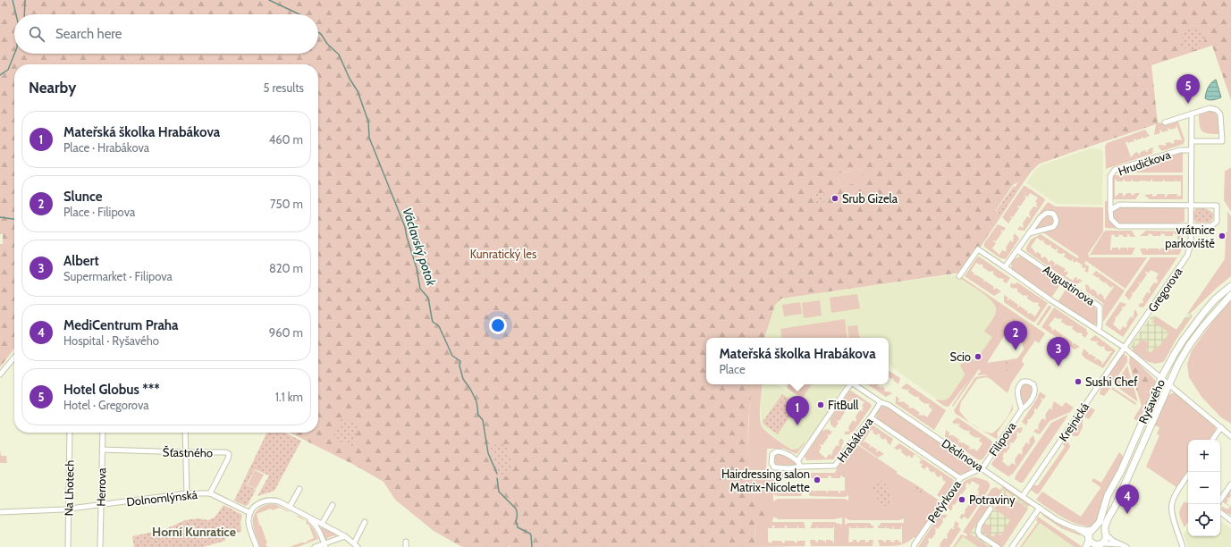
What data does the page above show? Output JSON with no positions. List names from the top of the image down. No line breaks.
{"streets":{"main road":["Ryšavého"],"street":["Hrudičkova","Augustinova","Gregorova","Krejnická","Filipova","Hrabákova","Šťastného","Dědinova","Herrova","Na Lhotech","Dolnomlýnská","Petýrkova"]},"crossings":[["Hrudičkova","Gregorova"],["Augustinova","Gregorova"],["Augustinova","Ryšavého"],["Augustinova","Krejnická"],["Gregorova","Krejnická"],["Ryšavého","Dědinova"],["Krejnická","Dědinova"],["Filipova","Dědinova"],["Filipova","Petýrkova"],["Hrabákova","Dědinova"],["Šťastného","Herrova"],["Šťastného","Dolnomlýnská"],["Dědinova","Petýrkova"],["Herrova","Dolnomlýnská"],["Na Lhotech","Dolnomlýnská"]],"districts":["Horní Kunratice"],"water":["Václavský potok"],"parks":["Kunratický les"],"places":["Srub Gizela","vrátnice parkoviště","Scio","Sushi Chef","FitBull","Hairdressing salon Matrix-Nicolette","Potraviny"],"page":{"search":"Search here","heading":["Nearby","5 results"],"pins":["5","2","3","1","4"],"list":[{"mark":"1","name":"Mateřská školka Hrabákova","note":"Place · Hrabákova","value":"460 m"},{"mark":"2","name":"Slunce","note":"Place · Filipova","value":"750 m"},{"mark":"3","name":"Albert","note":"Supermarket · Filipova","value":"820 m"},{"mark":"4","name":"MediCentrum Praha","note":"Hospital · Ryšavého","value":"960 m"},{"mark":"5","name":"Hotel Globus ***","note":"Hotel · Gregorova","value":"1.1 km"}],"popup":["Mateřská školka Hrabákova","Place"],"map_buttons":["+","−"]}}
